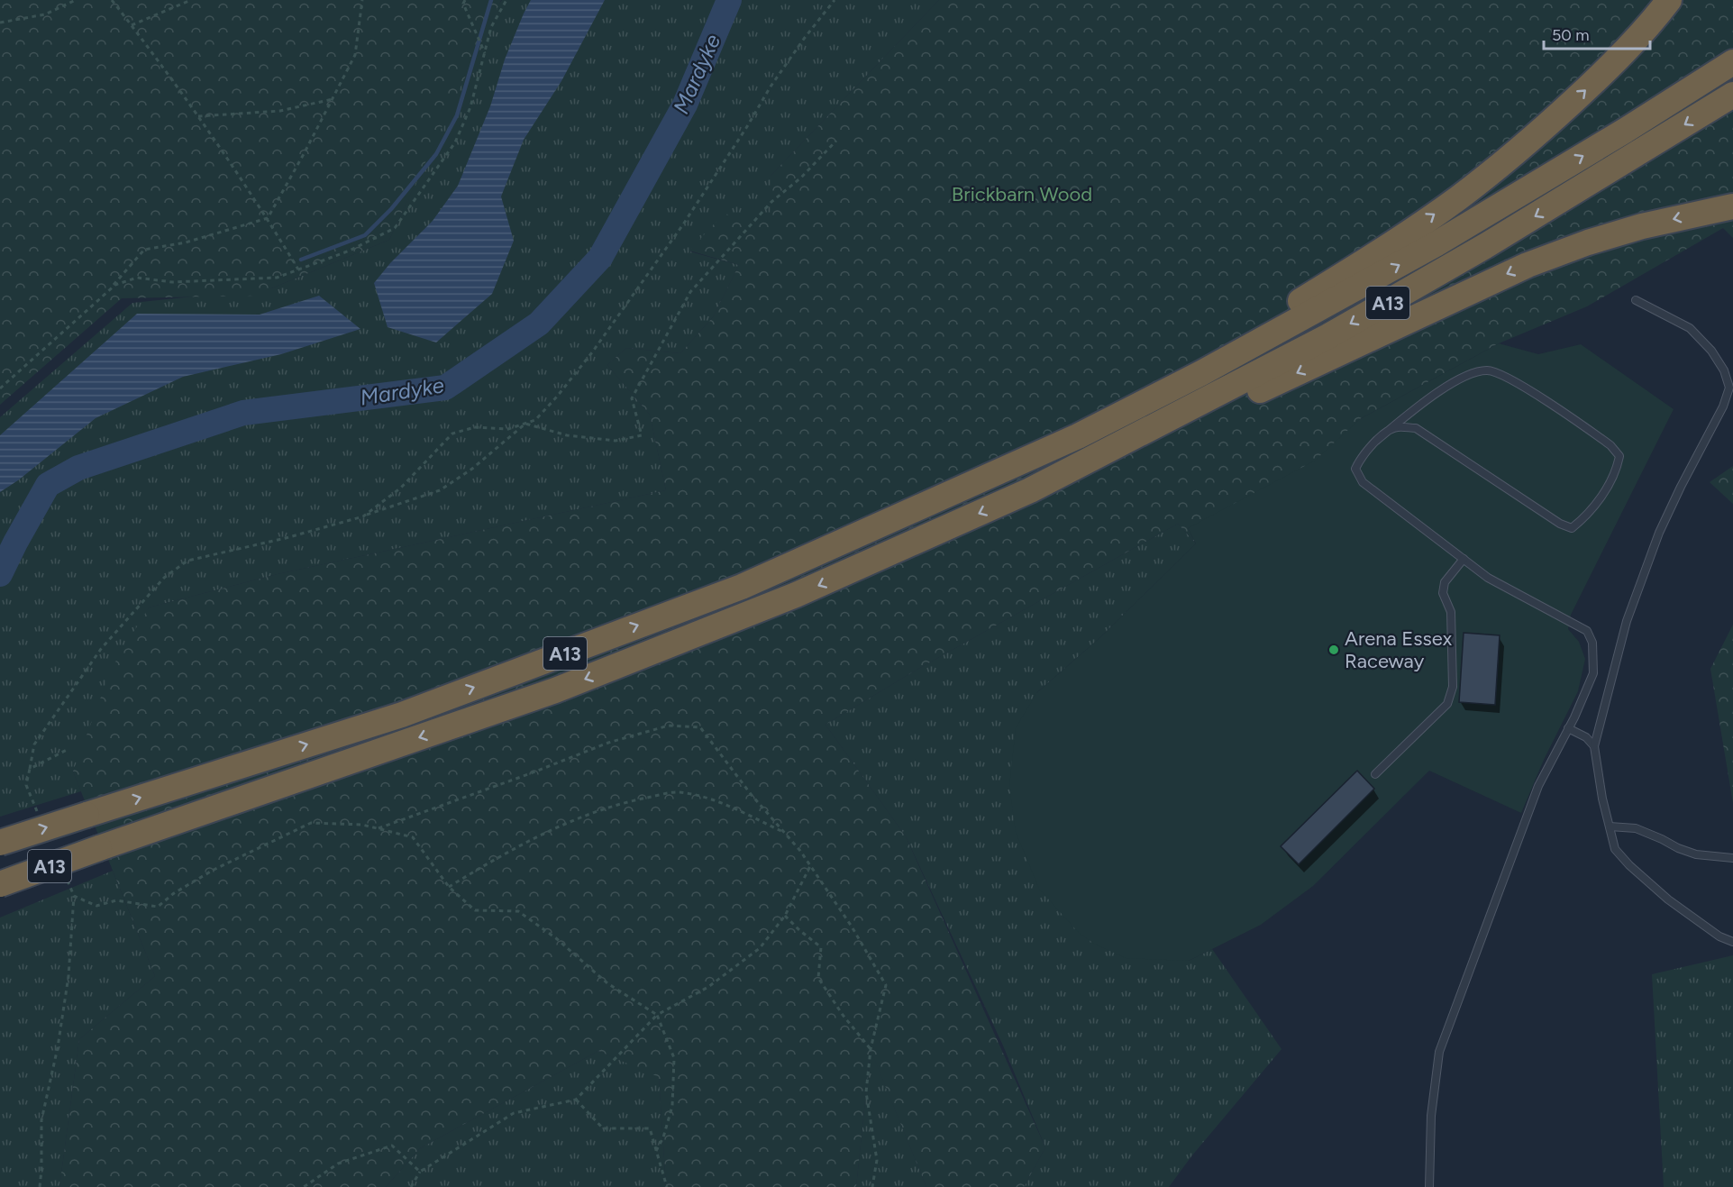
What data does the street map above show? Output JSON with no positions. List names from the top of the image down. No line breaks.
{"streets":{"highway":["A13"]},"water":["Mardyke"],"parks":["Brickbarn Wood"],"places":["Arena Essex Raceway"],"scale_bar":"50 m"}
